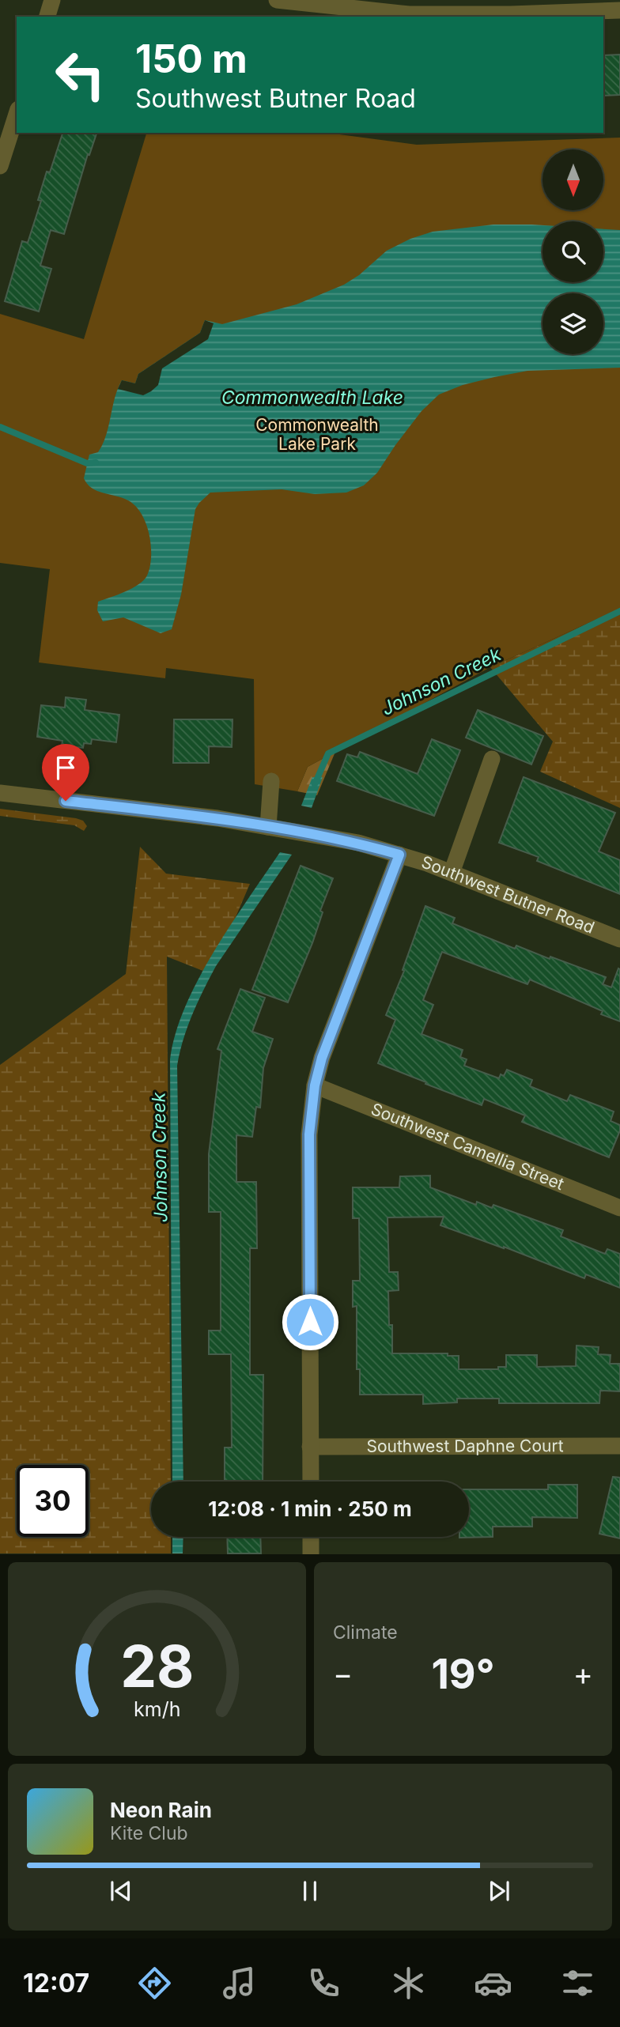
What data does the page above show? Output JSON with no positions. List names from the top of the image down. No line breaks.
{"streets":{"street":["Southwest Butner Road","Southwest Camellia Street","Southwest Daphne Court"]},"water":["Commonwealth Lake","Johnson Creek"],"parks":["Commonwealth Lake Park"],"north":"bottom","page":{"turn":["150 m","Southwest Butner Road"],"limit":"30","trip":"12:08 · 1 min · 250 m","tile":"Climate","heat":["−","19°","+"],"song":["Neon Rain","Kite Club"],"tabs":"12:07","gauge":["28","km/h"]}}
